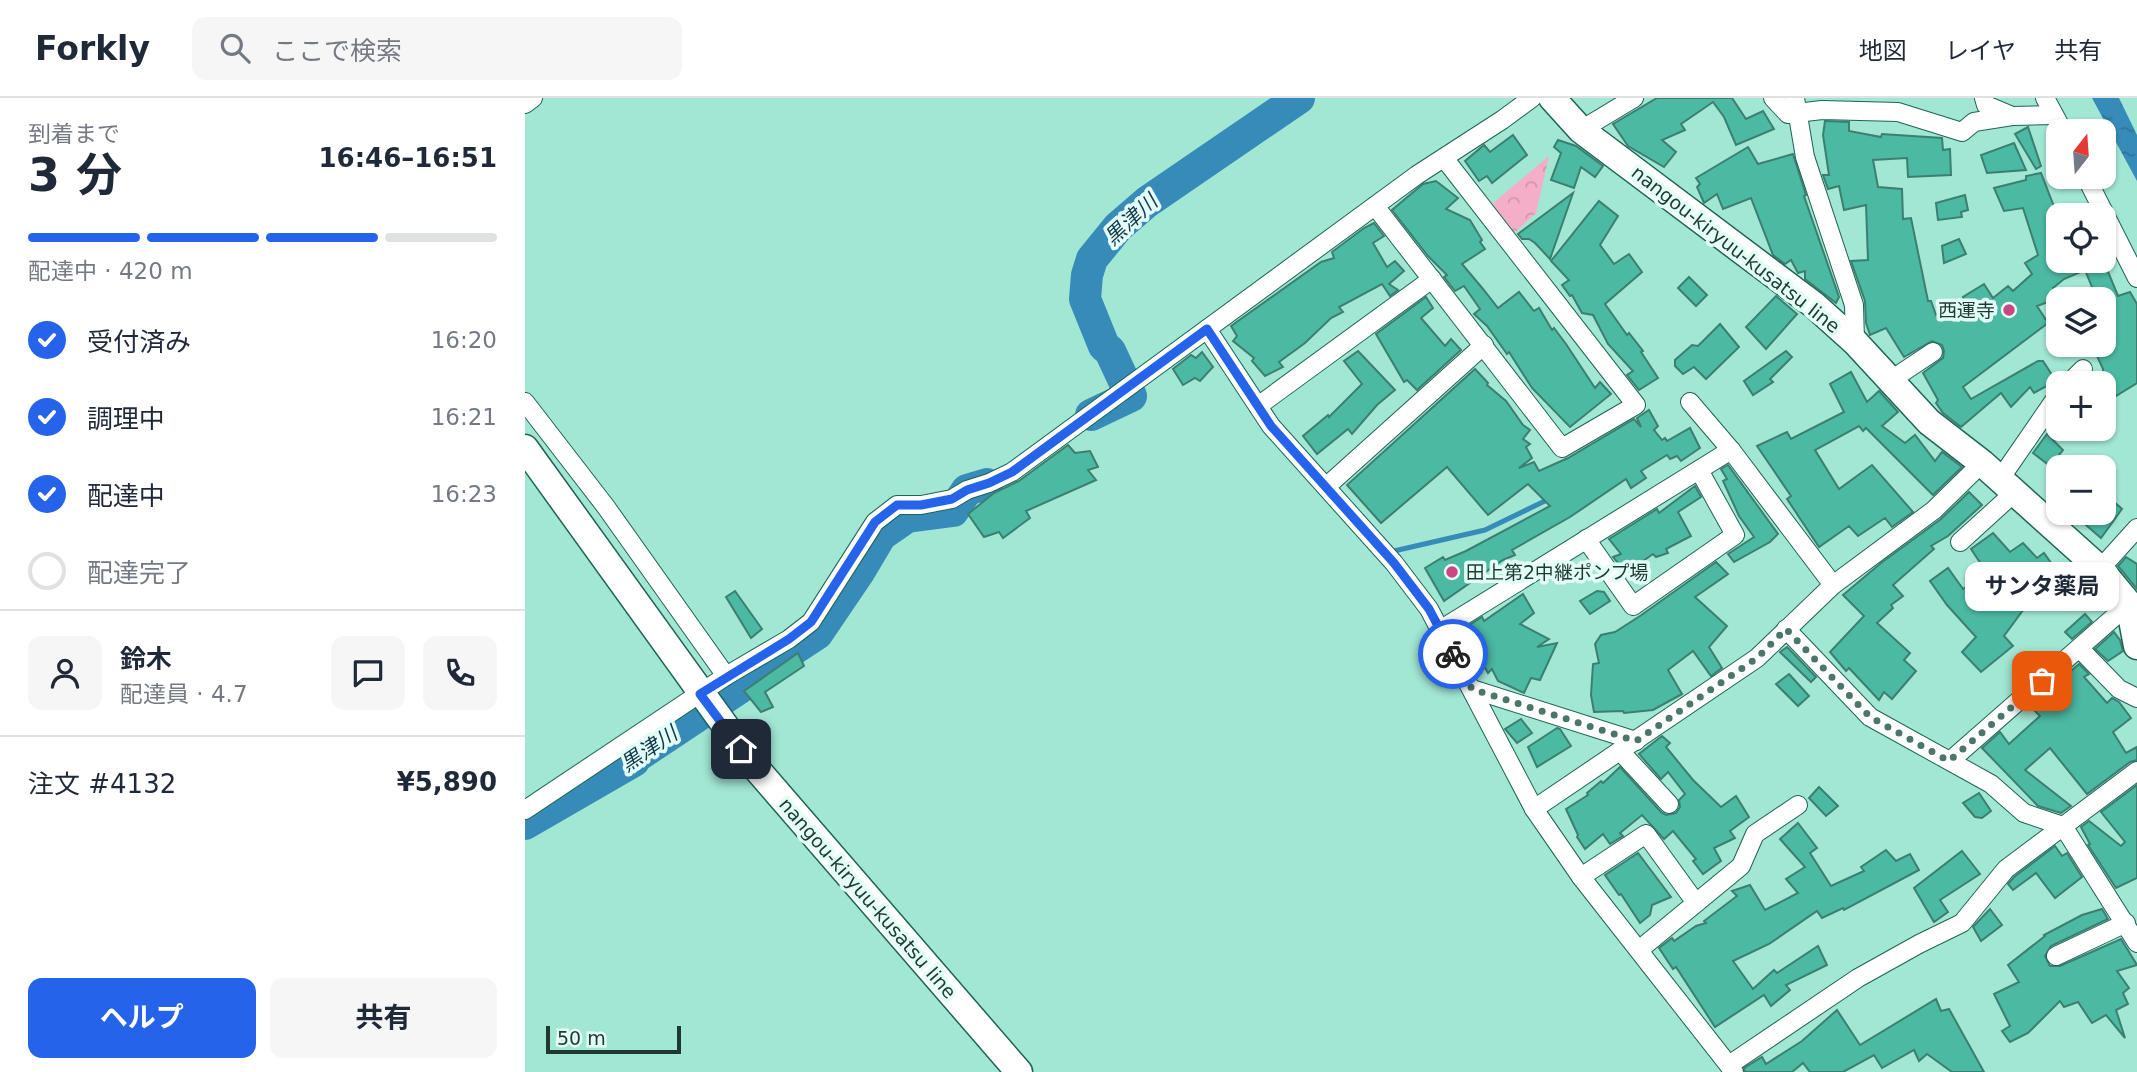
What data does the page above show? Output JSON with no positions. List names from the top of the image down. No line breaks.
{"streets":{"main road":["nangou-kiryuu-kusatsu line"]},"water":["黒津川"],"places":["西運寺","田上第2中継ポンプ場","サンタ薬局"],"scale_bar":"50 m","north":"top","page":{"header":"Forkly","search":"ここで検索","nav":["地図","レイヤ","共有"],"heading":["3 分","到着まで","16:46–16:51"],"panel":["鈴木","配達員 · 4.7","注文 #4132","¥5,890"],"map_buttons":["+","−"],"bar":"配達中 · 420 m","list":[["受付済み","16:20"],["調理中","16:21"],["配達中","16:23"],"配達完了"],"bubble":"サンタ薬局","buttons":["ヘルプ","共有"],"scale":"50 m"}}
